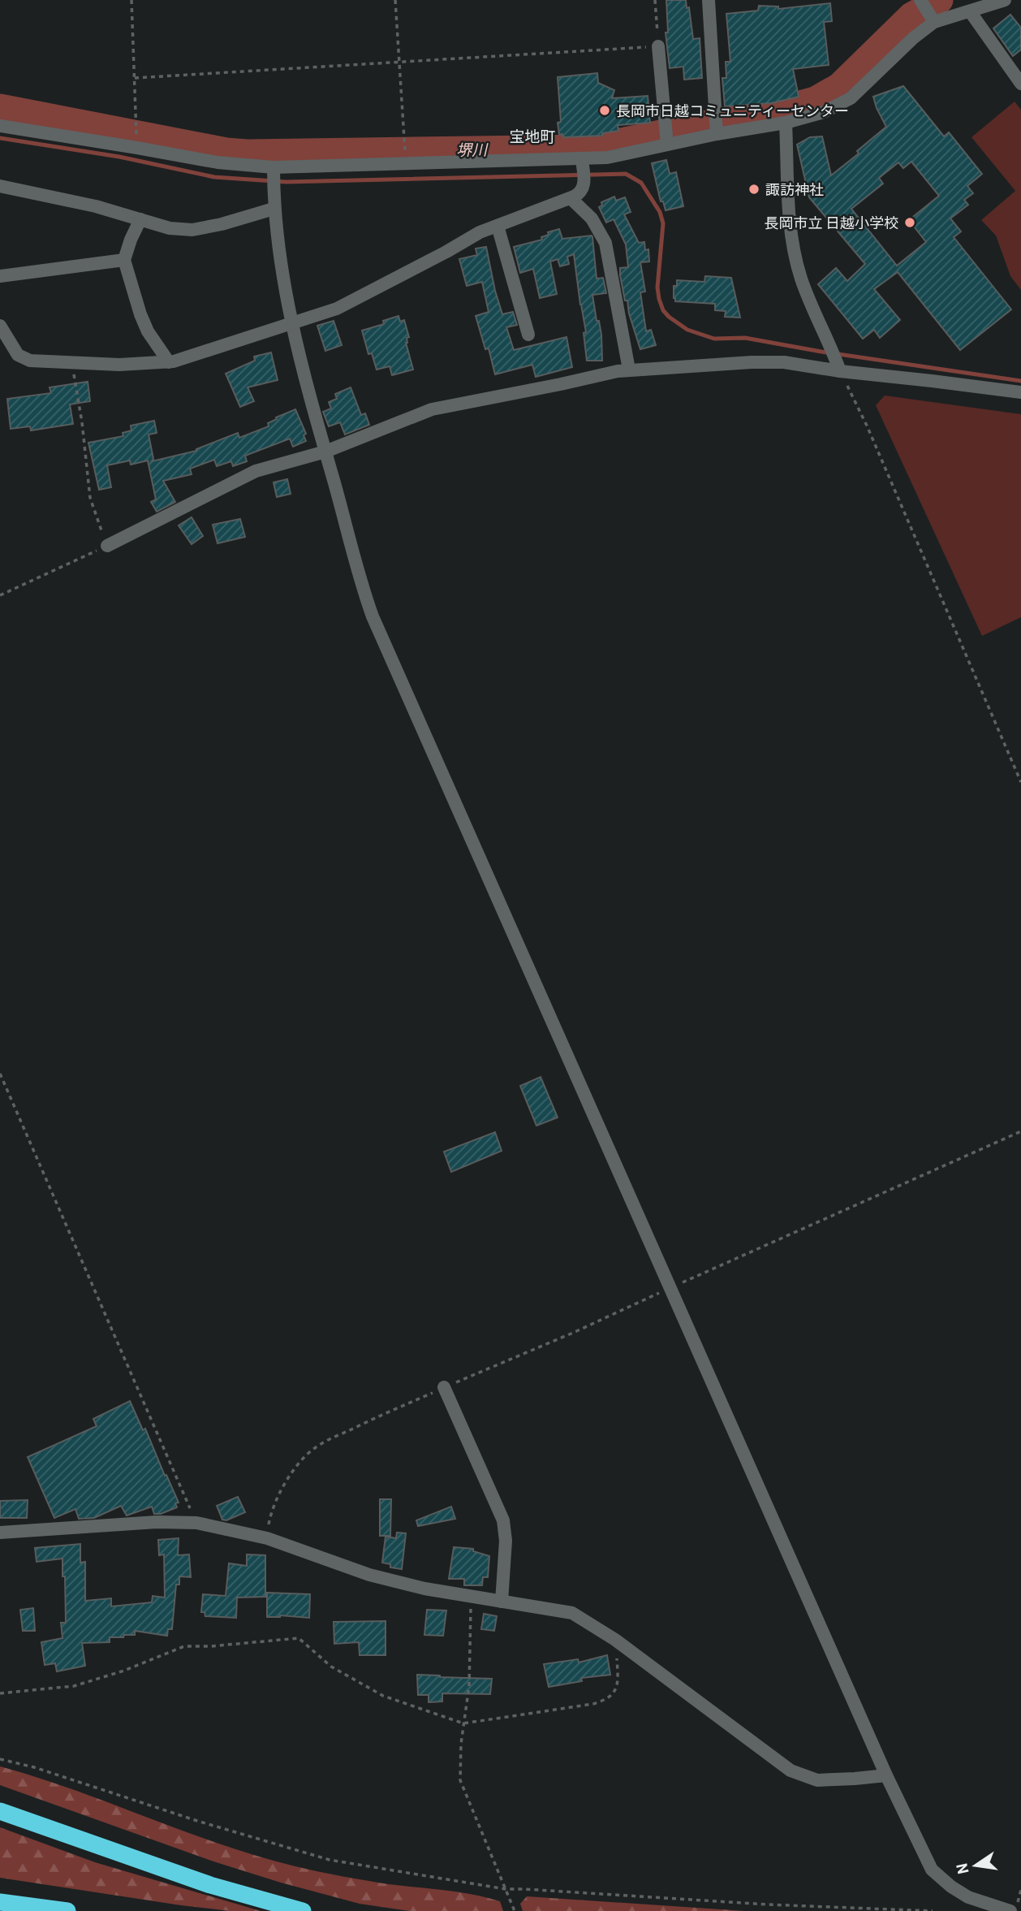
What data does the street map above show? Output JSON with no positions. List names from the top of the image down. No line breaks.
{"districts":["宝地町"],"water":["堺川"],"places":["長岡市日越コミュニティーセンター","諏訪神社","長岡市立 日越小学校"],"north":"left"}
